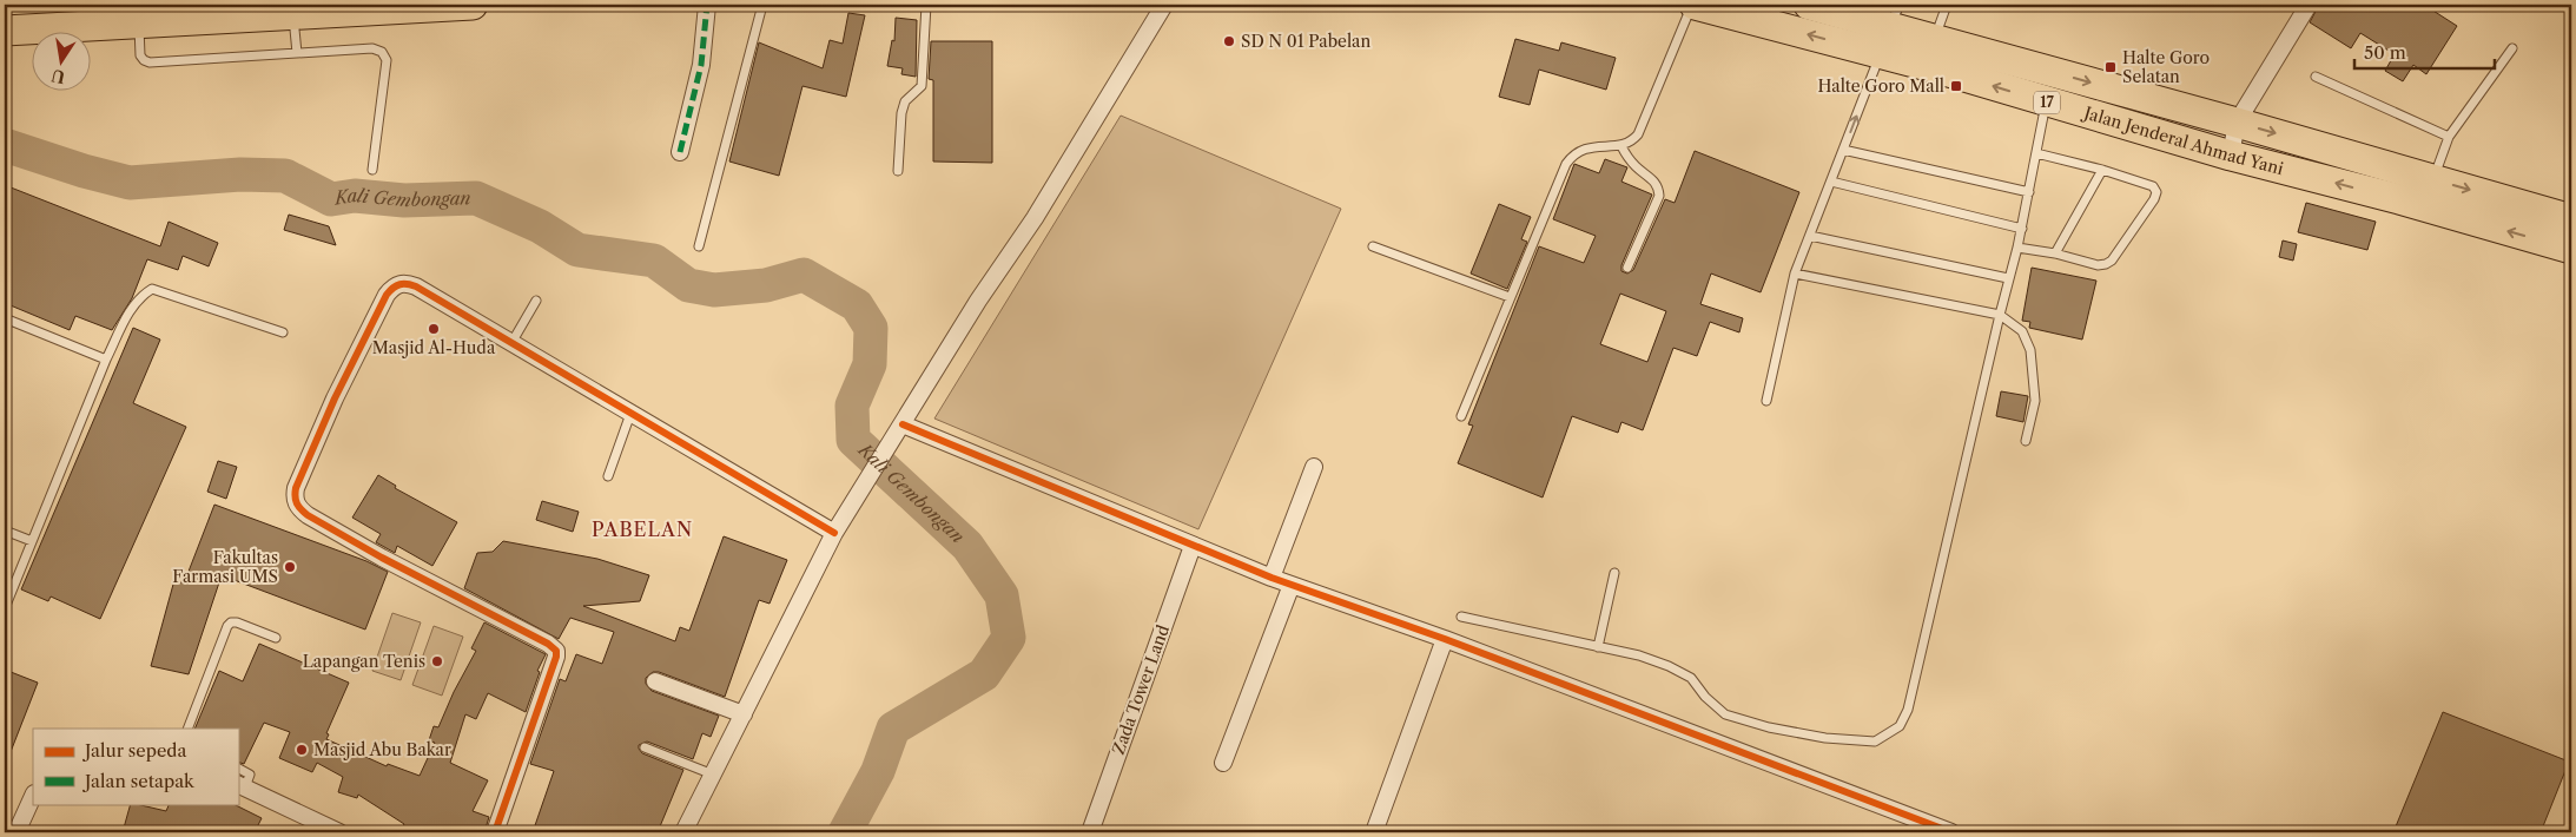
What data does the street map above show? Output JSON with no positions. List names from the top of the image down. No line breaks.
{"streets":{"highway":["17","Jalan Jenderal Ahmad Yani"],"street":["Zada Tower Land"]},"districts":["PABELAN"],"water":["Kali Gembongan"],"places":{"other":["SD N 01 Pabelan","Masjid Al-Huda","Fakultas Farmasi UMS","Lapangan Tenis","Masjid Abu Bakar"],"transit":["Halte Goro Selatan","Halte Goro Mall"]},"legend":["Jalur sepeda","Jalan setapak"],"scale_bar":"50 m","north":"bottom"}
